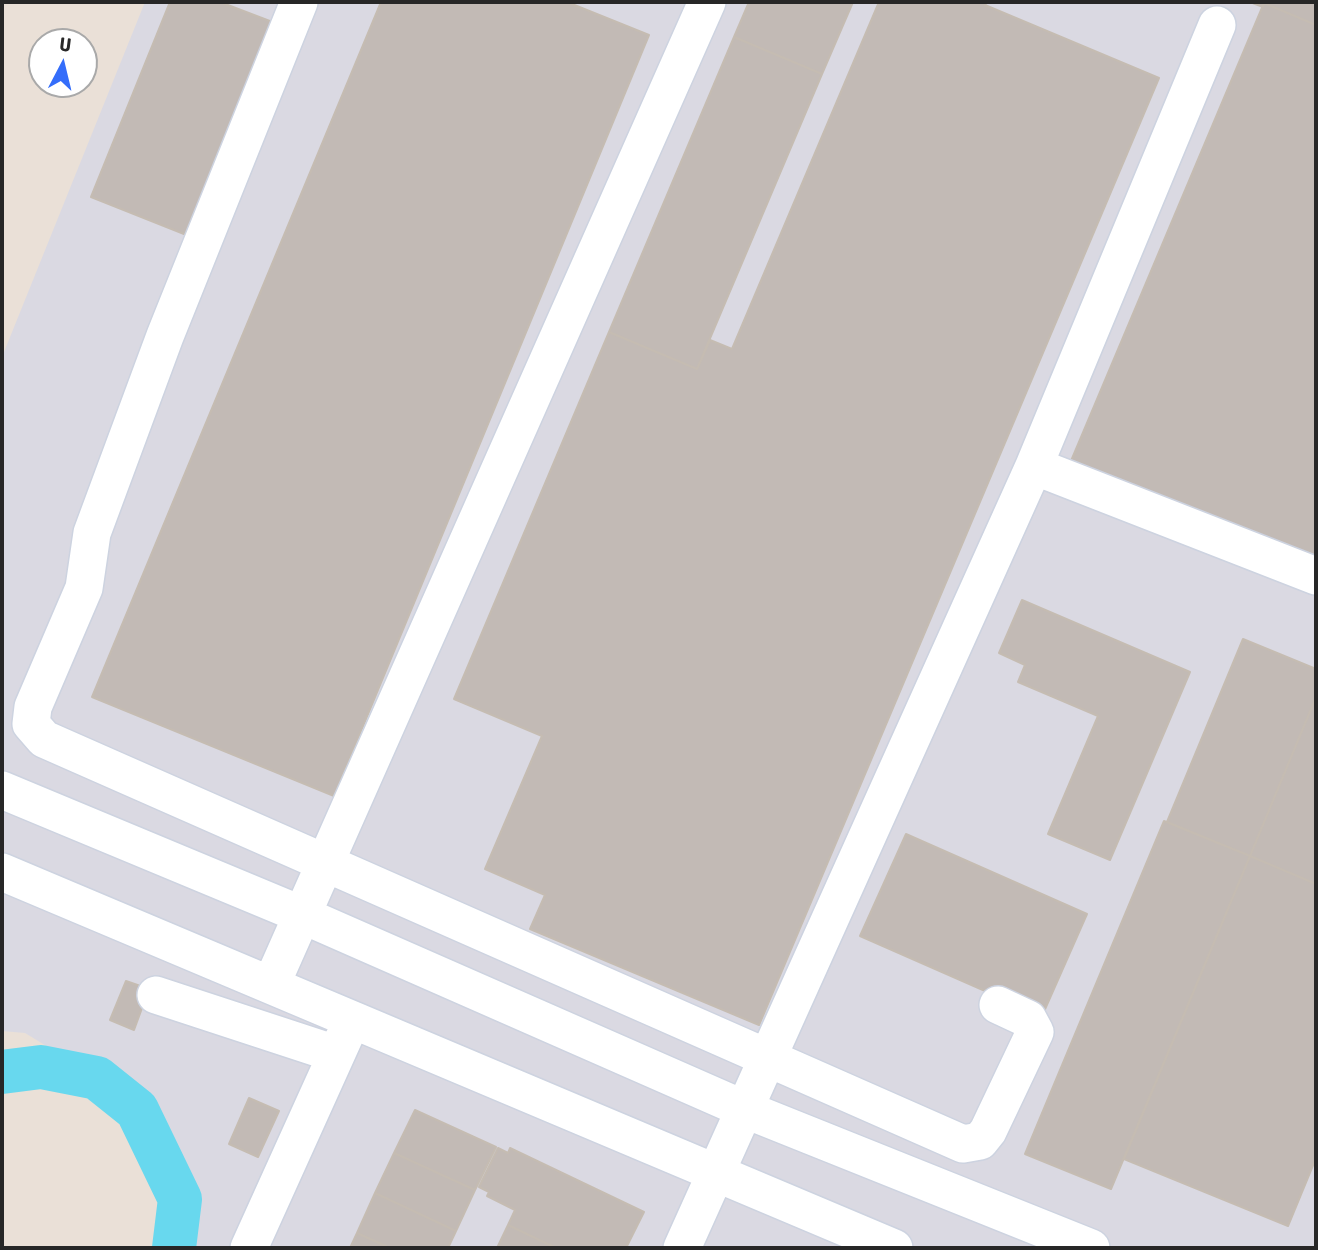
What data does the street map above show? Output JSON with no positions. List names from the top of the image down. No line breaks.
{"north":"top"}
